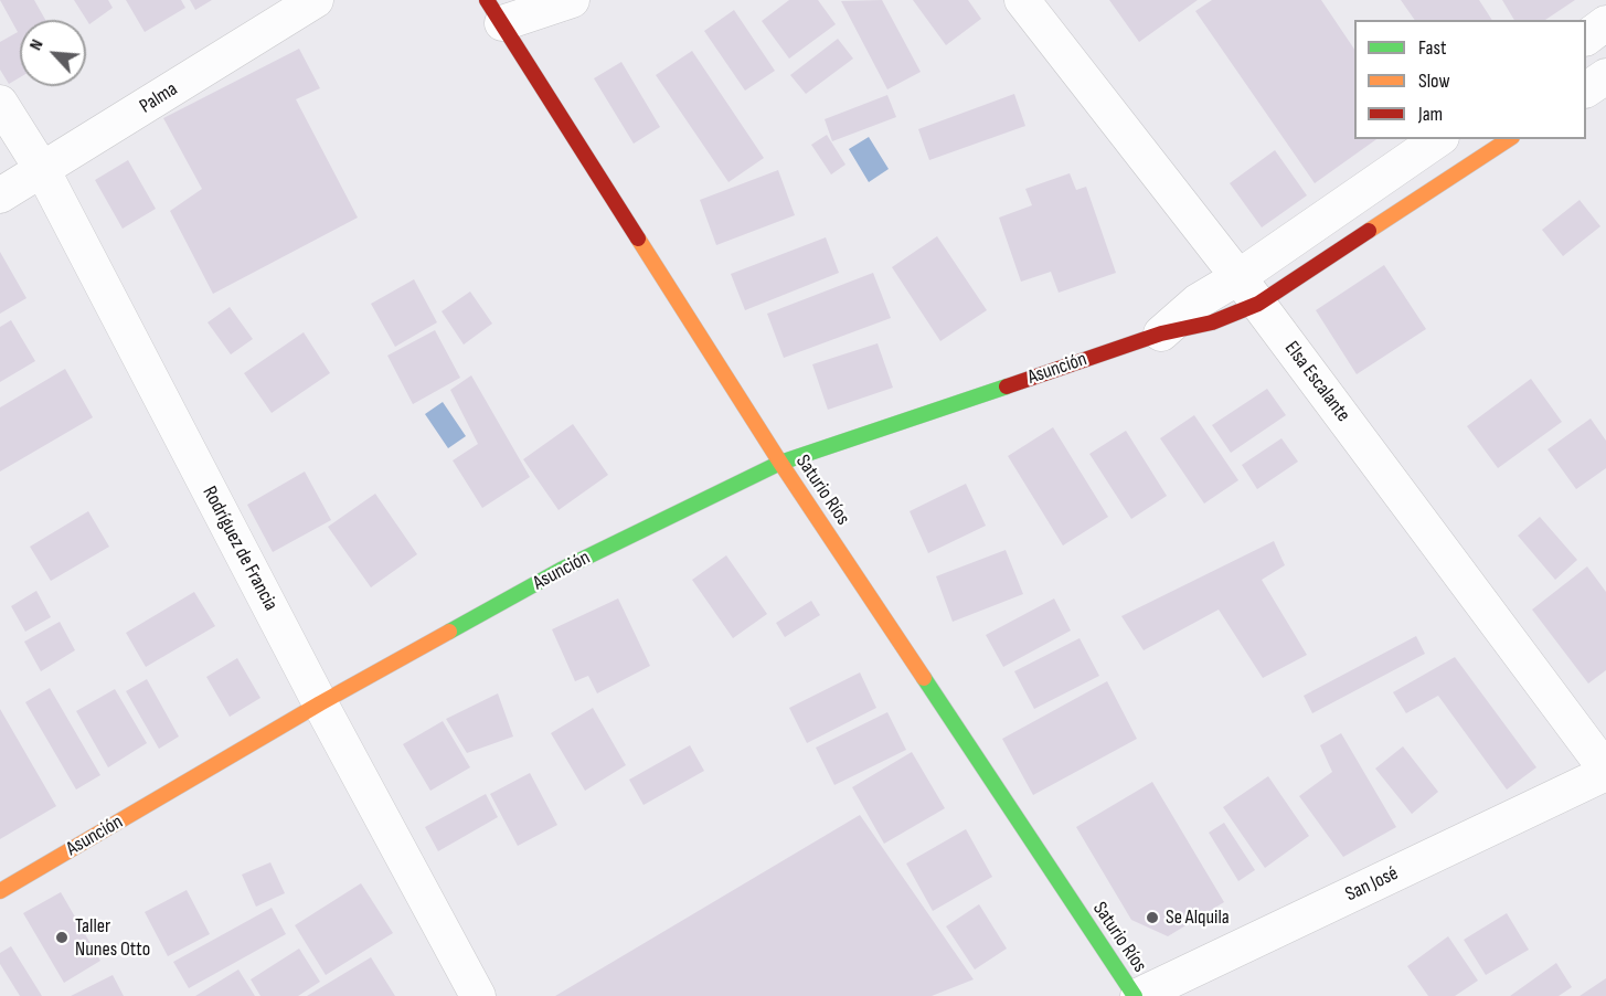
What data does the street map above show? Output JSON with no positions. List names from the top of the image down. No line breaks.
{"streets":{"street":["Palma","Asunción","Elsa Escalante","Saturio Ríos","Rodríguez de Francia","San José"]},"crossings":[["Palma","Rodríguez de Francia"],["Asunción","Elsa Escalante"],["Asunción","Saturio Ríos"],["Asunción","Rodríguez de Francia"],["Elsa Escalante","San José"],["Saturio Ríos","San José"]],"places":["Se Alquila","Taller Nunes Otto"],"legend":["Fast","Slow","Jam"],"north":"top left"}
